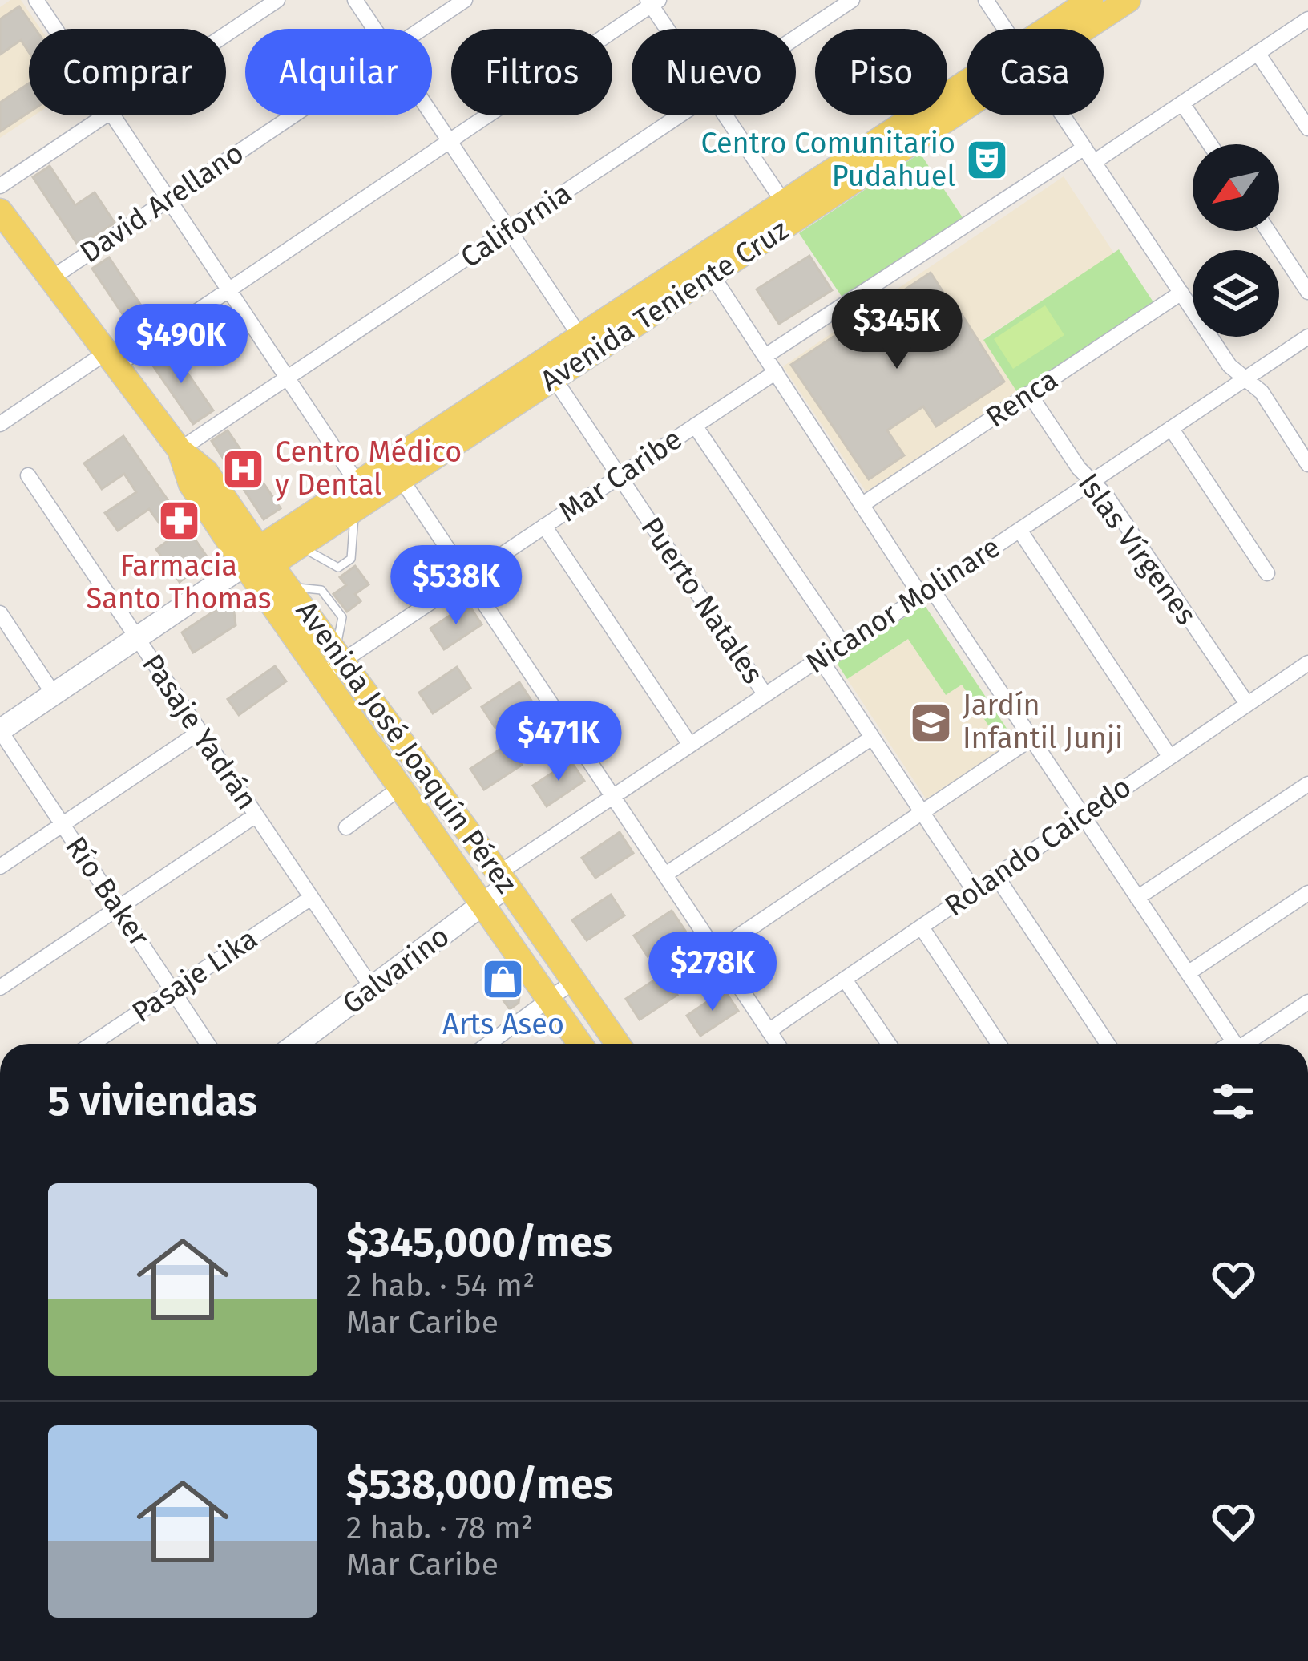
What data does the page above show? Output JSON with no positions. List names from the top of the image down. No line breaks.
{"streets":{"main road":["Avenida Teniente Cruz","Avenida José Joaquín Pérez"],"street":["David Arellano","California","Renca","Mar Caribe","Islas Vírgenes","Puerto Natales","Nicanor Molinare","Pasaje Yadrán","Rolando Caicedo","Río Baker","Galvarino","Pasaje Lika"]},"crossings":[["David Arellano","Avenida José Joaquín Pérez"],["California","Avenida José Joaquín Pérez"],["Avenida Teniente Cruz","Puerto Natales"],["Avenida Teniente Cruz","Pasaje Yadrán"],["Avenida Teniente Cruz","Avenida José Joaquín Pérez"],["Avenida Teniente Cruz","Río Baker"],["Renca","Islas Vírgenes"],["Mar Caribe","Puerto Natales"],["Mar Caribe","Avenida José Joaquín Pérez"],["Islas Vírgenes","Nicanor Molinare"],["Islas Vírgenes","Rolando Caicedo"],["Puerto Natales","Nicanor Molinare"],["Nicanor Molinare","Avenida José Joaquín Pérez"],["Nicanor Molinare","Galvarino"],["Pasaje Yadrán","Galvarino"],["Pasaje Yadrán","Pasaje Lika"],["Avenida José Joaquín Pérez","Galvarino"],["Río Baker","Pasaje Lika"]],"places":{"theatre":["Centro Comunitario Pudahuel"],"hospital":["Centro Médico y Dental"],"pharmacy":["Farmacia Santo Thomas"],"school or university":["Jardín Infantil Junji"],"shop":["Arts Aseo"]},"north":"bottom left","page":{"chip":["Comprar","Alquilar","Filtros","Nuevo","Piso","Casa"],"price":["$345K","$490K","$538K","$471K","$278K"],"heading":"5 viviendas","list":[{"name":"$345,000/mes","note":"2 hab. · 54 m² · Mar Caribe"},{"name":"$538,000/mes","note":"2 hab. · 78 m² · Mar Caribe"}]}}
